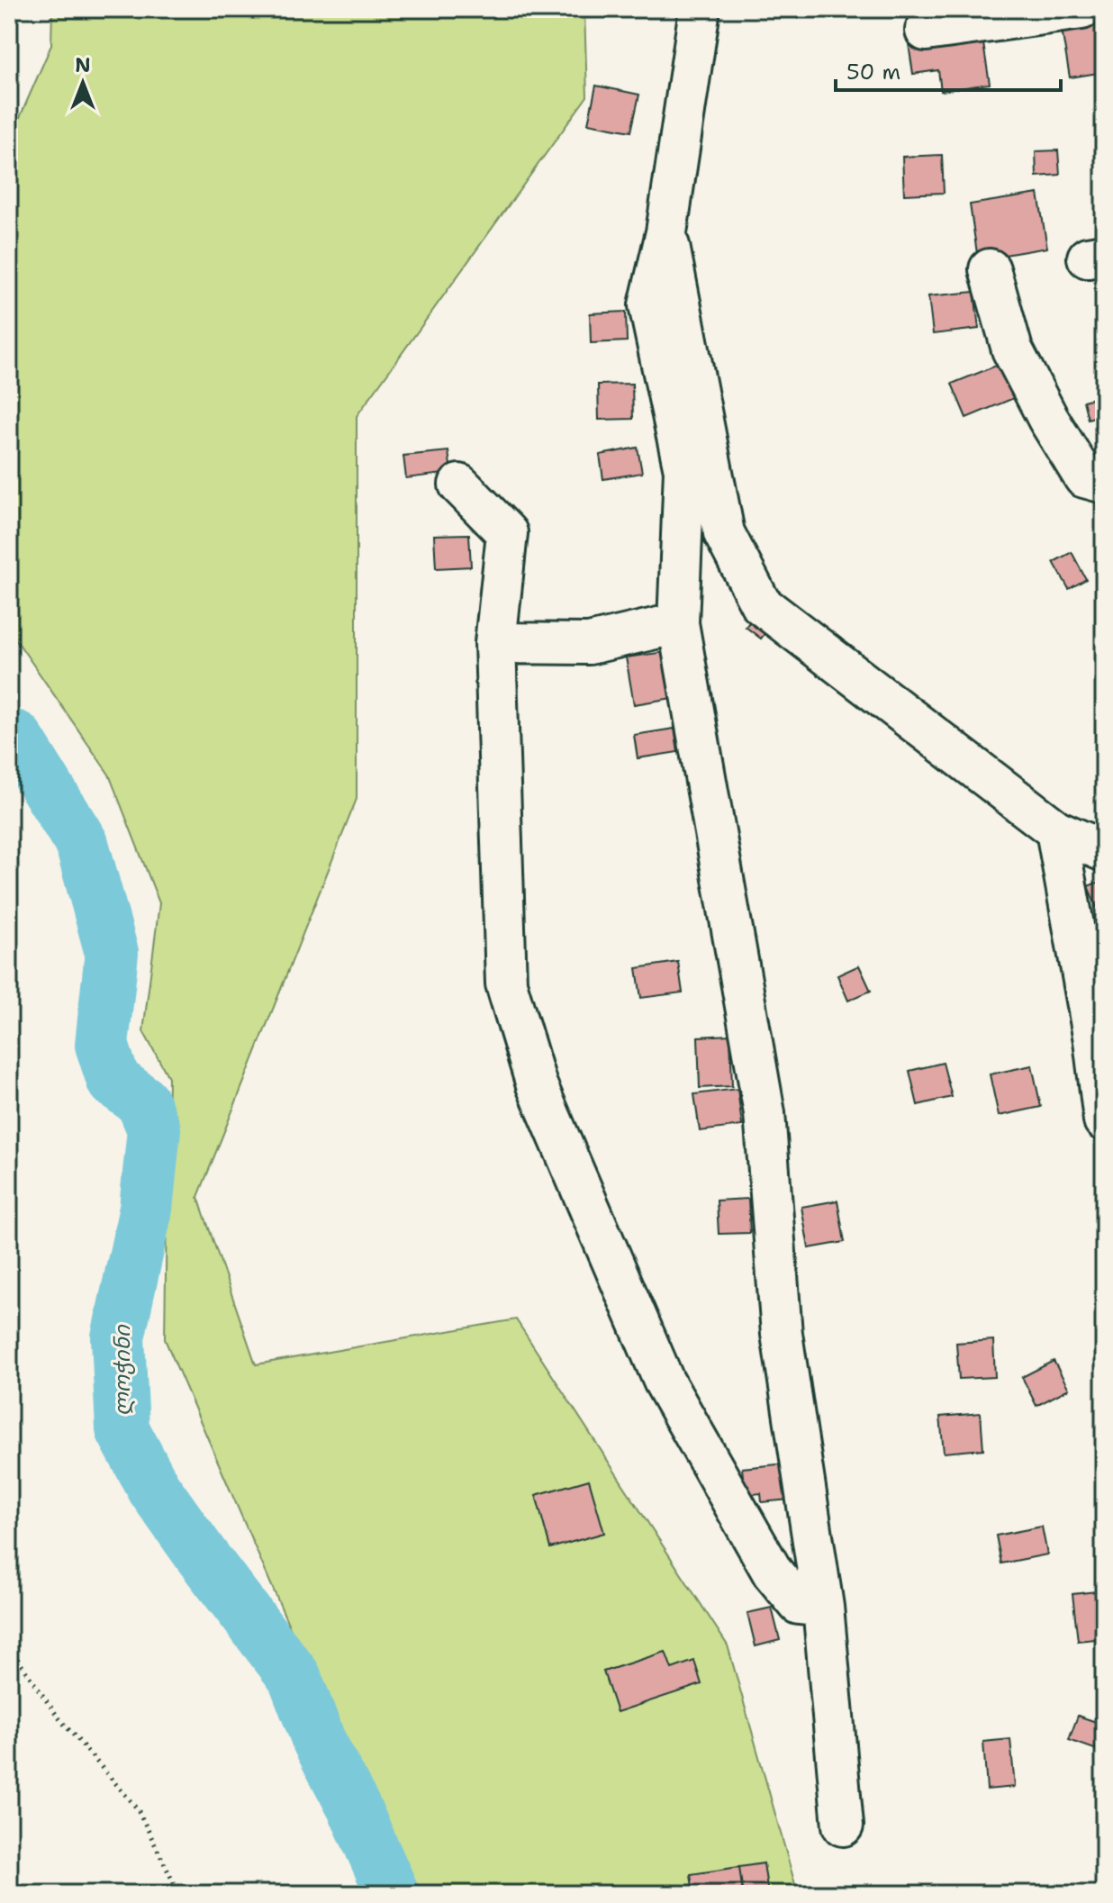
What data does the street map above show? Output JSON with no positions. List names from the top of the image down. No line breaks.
{"water":["ლოჭინი"],"scale_bar":"50 m","north":"top"}
